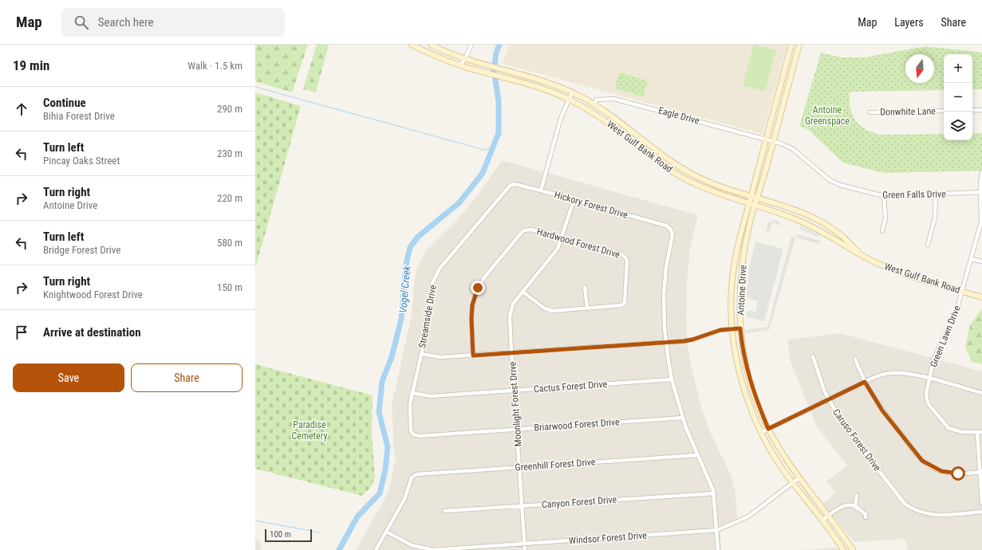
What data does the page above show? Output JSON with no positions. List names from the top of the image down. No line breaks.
{"streets":{"main road":["West Gulf Bank Road","Antoine Drive"],"street":["Donwhite Lane","Eagle Drive","Green Falls Drive","Hickory Forest Drive","Hardwood Forest Drive","Streamside Drive","Green Lawn Drive","Cactus Forest Drive","Moonlight Forest Drive","Briarwood Forest Drive","Caruso Forest Drive","Greenhill Forest Drive","Canyon Forest Drive","Windsor Forest Drive"]},"crossings":[["Eagle Drive","West Gulf Bank Road"],["Eagle Drive","Green Falls Drive"],["Eagle Drive","Antoine Drive"],["West Gulf Bank Road","Antoine Drive"],["West Gulf Bank Road","Green Lawn Drive"],["Green Falls Drive","Antoine Drive"],["Green Falls Drive","Green Lawn Drive"],["Hickory Forest Drive","Streamside Drive"],["Hickory Forest Drive","Moonlight Forest Drive"],["Hardwood Forest Drive","Moonlight Forest Drive"],["Antoine Drive","Windsor Forest Drive"],["Streamside Drive","Cactus Forest Drive"],["Streamside Drive","Briarwood Forest Drive"],["Cactus Forest Drive","Moonlight Forest Drive"],["Moonlight Forest Drive","Briarwood Forest Drive"],["Moonlight Forest Drive","Greenhill Forest Drive"],["Moonlight Forest Drive","Canyon Forest Drive"],["Moonlight Forest Drive","Windsor Forest Drive"],["Greenhill Forest Drive","Windsor Forest Drive"]],"water":["Vogel Creek"],"parks":["Antoine Greenspace","Paradise Cemetery"],"scale_bar":"100 m","north":"bottom","page":{"header":"Map","search":"Search here","nav":["Map","Layers","Share"],"heading":["19 min","Walk · 1.5 km"],"map_buttons":["+","−"],"list":[["Continue","Bihia Forest Drive","290 m"],["Turn left","Pincay Oaks Street","230 m"],["Turn right","Antoine Drive","220 m"],["Turn left","Bridge Forest Drive","580 m"],["Turn right","Knightwood Forest Drive","150 m"],"Arrive at destination"],"buttons":["Save","Share"],"scale":"100 m"}}
